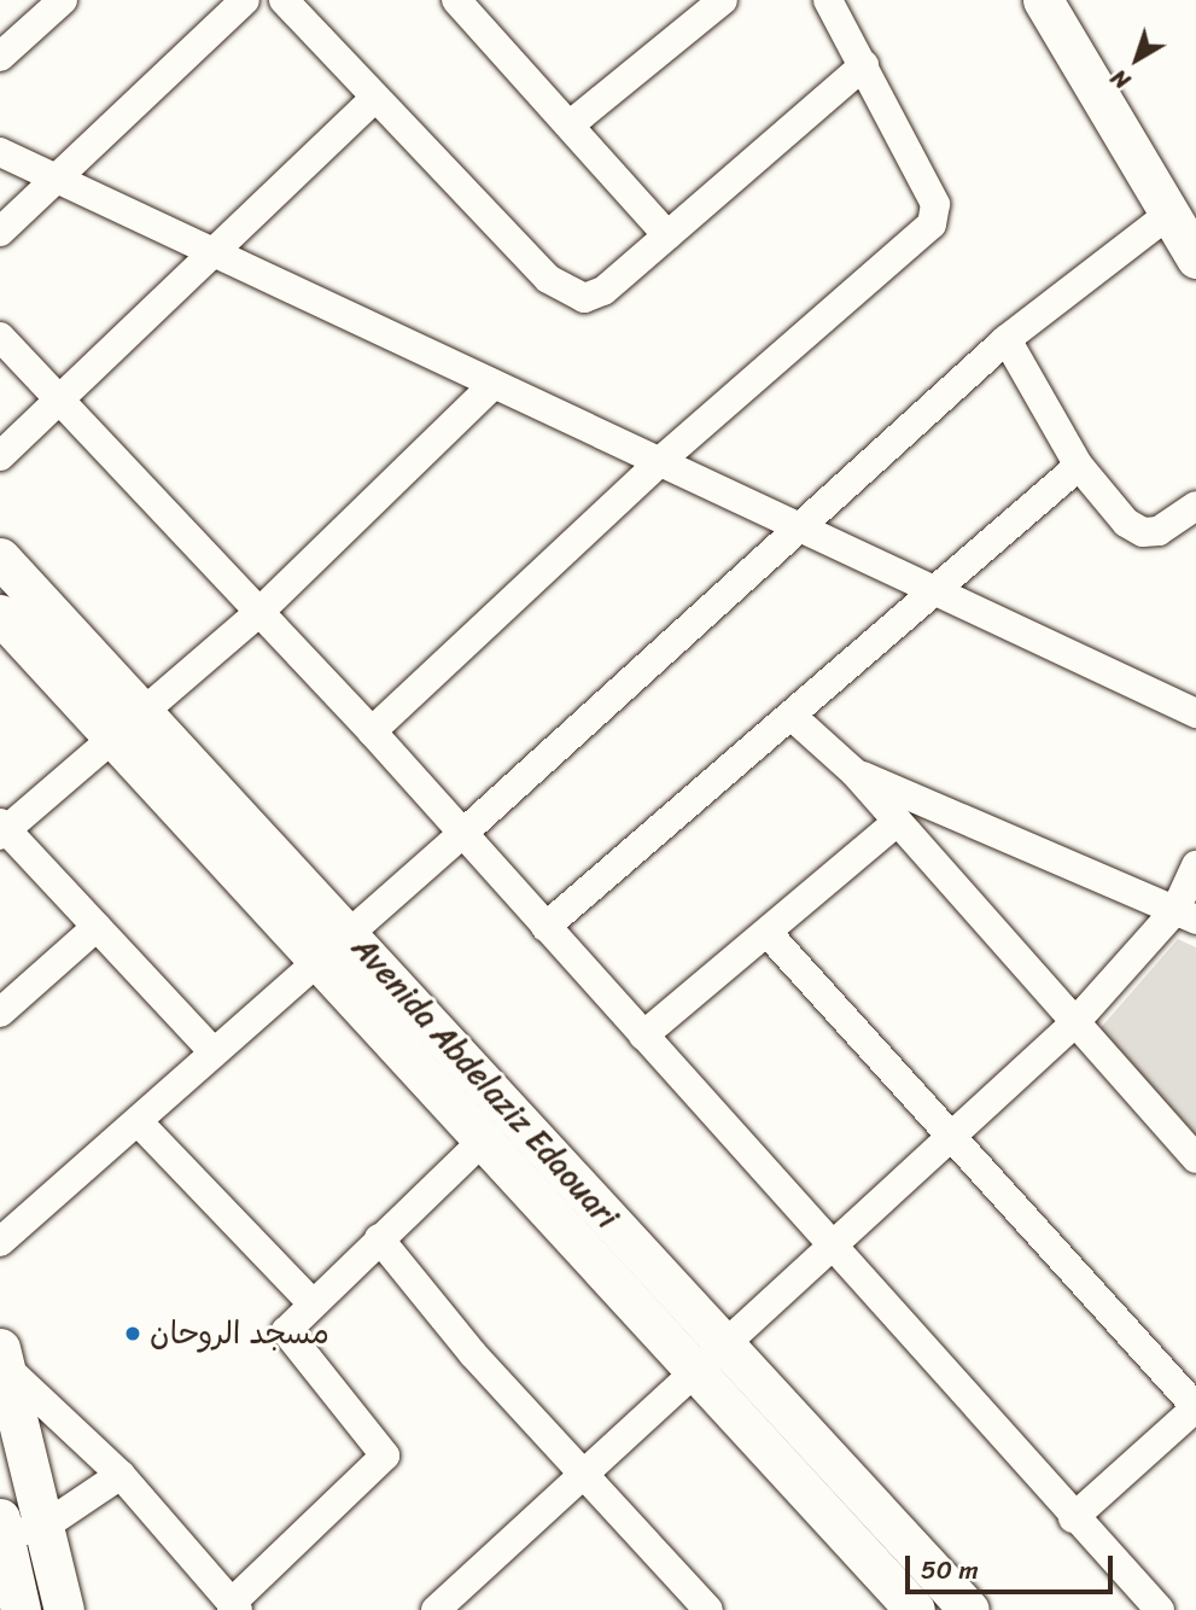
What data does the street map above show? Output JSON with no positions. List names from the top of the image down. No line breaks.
{"streets":{"street":["Avenida Abdelaziz Edaouari"]},"places":["مسجد الروحان"],"scale_bar":"50 m","north":"bottom left"}
